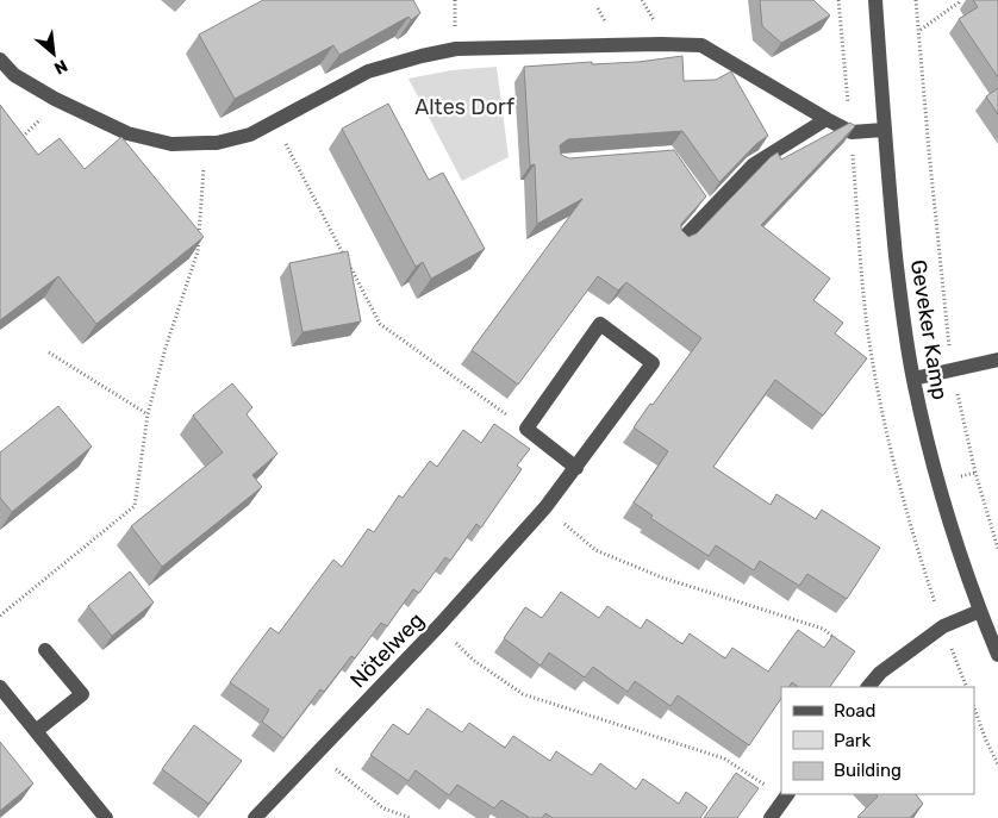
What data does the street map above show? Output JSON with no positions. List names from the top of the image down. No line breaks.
{"streets":{"street":["Geveker Kamp","Nötelweg"]},"parks":["Altes Dorf"],"legend":["Road","Park","Building"],"north":"bottom right"}
